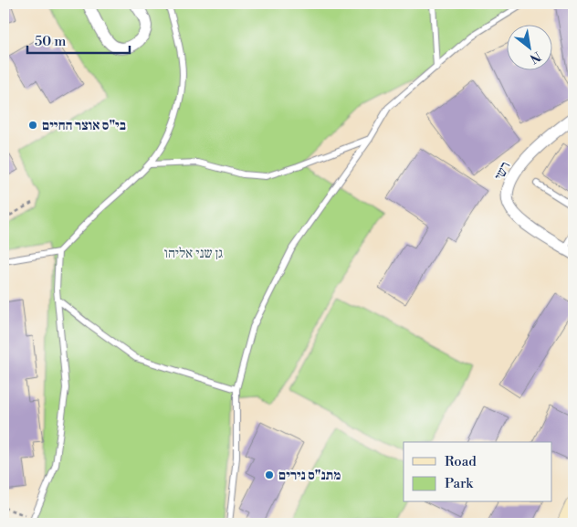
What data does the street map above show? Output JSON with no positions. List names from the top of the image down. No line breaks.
{"streets":{"street":["רשי"]},"parks":["גן שני אליהו"],"places":["בי\"ס אוצר החיים","מתנ\"ס נירים"],"legend":["Road","Park"],"scale_bar":"50 m","north":"bottom right"}
